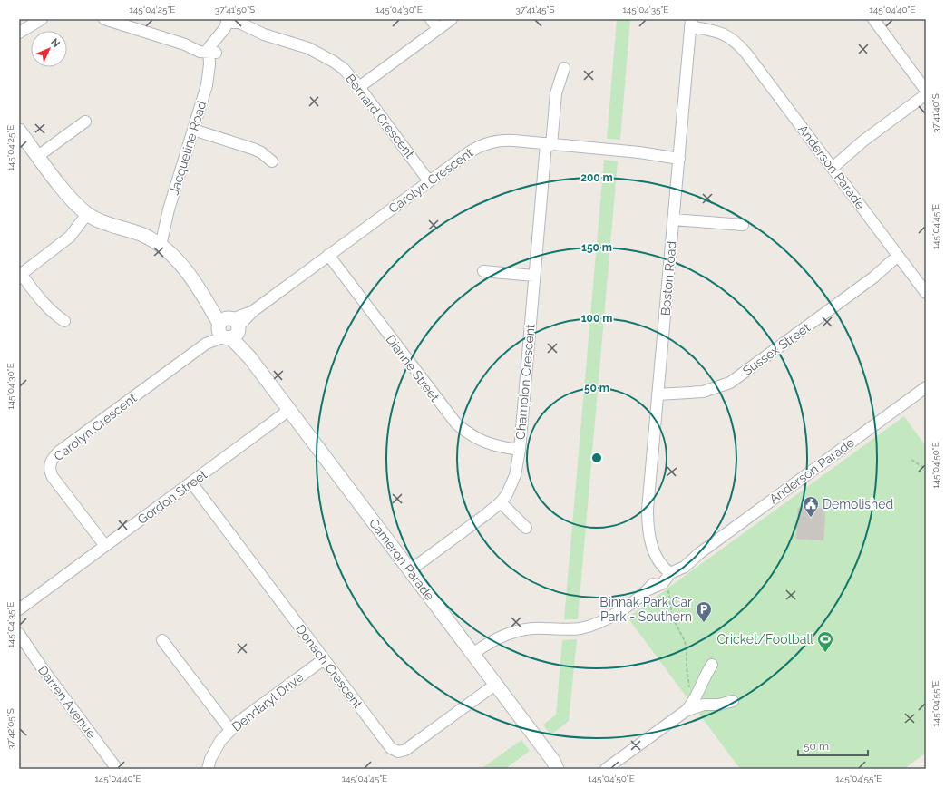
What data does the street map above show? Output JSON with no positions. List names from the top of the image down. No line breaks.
{"streets":{"street":["Bernard Crescent","Jacqueline Road","Anderson Parade","Carolyn Crescent","Boston Road","Sussex Street","Dianne Street","Champion Crescent","Gordon Street","Cameron Parade","Donach Crescent","Darren Avenue","Dendaryl Drive"]},"crossings":[["Bernard Crescent","Carolyn Crescent"],["Jacqueline Road","Cameron Parade"],["Anderson Parade","Boston Road"],["Anderson Parade","Sussex Street"],["Anderson Parade","Cameron Parade"],["Carolyn Crescent","Boston Road"],["Carolyn Crescent","Dianne Street"],["Carolyn Crescent","Champion Crescent"],["Carolyn Crescent","Gordon Street"],["Carolyn Crescent","Cameron Parade"],["Boston Road","Sussex Street"],["Dianne Street","Champion Crescent"],["Champion Crescent","Cameron Parade"],["Gordon Street","Cameron Parade"],["Gordon Street","Donach Crescent"],["Cameron Parade","Donach Crescent"],["Donach Crescent","Dendaryl Drive"]],"places":{"public building":["Demolished"],"parking":["Binnak Park Car Park - Southern"],"sports":["Cricket/Football"]},"scale_bar":"50 m","north":"top right","coordinates":["145°04'25\"E","37°41'50\"S","145°04'30\"E","37°41'45\"S","145°04'35\"E","145°04'40\"E","37°41'40\"S","145°04'45\"E","145°04'50\"E","145°04'55\"E","37°42'05\"S"],"rings":["200 m","150 m","100 m","50 m"]}
